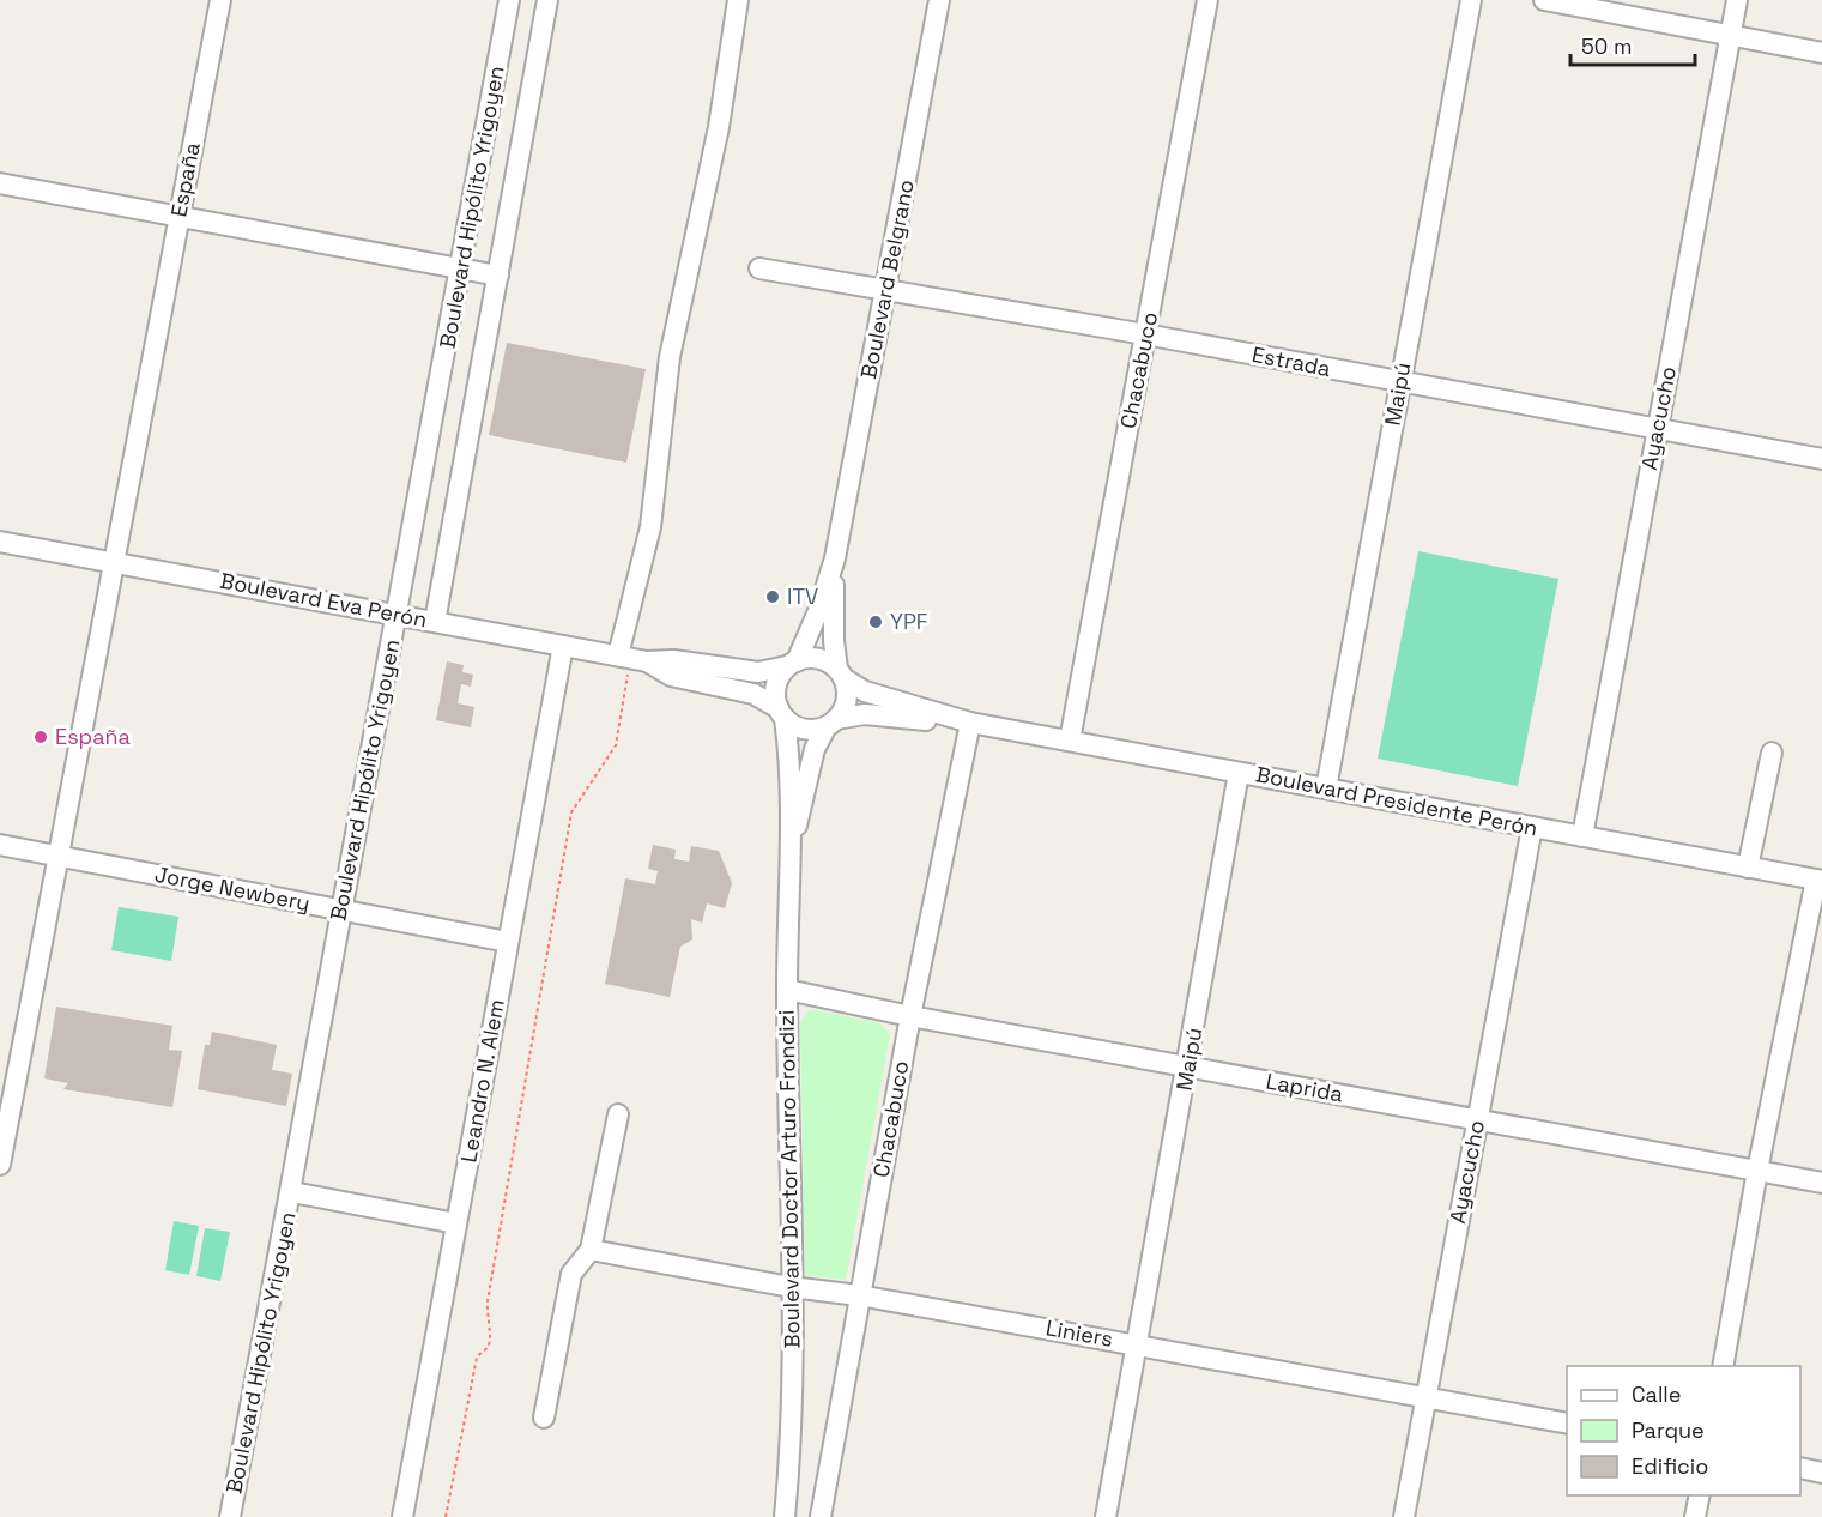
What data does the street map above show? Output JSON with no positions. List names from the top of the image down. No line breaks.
{"streets":{"street":["España","Boulevard Hipólito Yrigoyen","Boulevard Belgrano","Estrada","Chacabuco","Maipú","Ayacucho","Boulevard Eva Perón","Boulevard Presidente Perón","Jorge Newbery","Leandro N. Alem","Laprida","Boulevard Doctor Arturo Frondizi","Liniers"]},"crossings":[["España","Boulevard Eva Perón"],["España","Jorge Newbery"],["Boulevard Hipólito Yrigoyen","Boulevard Eva Perón"],["Boulevard Hipólito Yrigoyen","Jorge Newbery"],["Boulevard Belgrano","Estrada"],["Boulevard Belgrano","Boulevard Presidente Perón"],["Boulevard Belgrano","Boulevard Doctor Arturo Frondizi"],["Estrada","Chacabuco"],["Estrada","Maipú"],["Estrada","Ayacucho"],["Chacabuco","Boulevard Presidente Perón"],["Chacabuco","Laprida"],["Chacabuco","Liniers"],["Maipú","Boulevard Presidente Perón"],["Maipú","Laprida"],["Maipú","Liniers"],["Ayacucho","Boulevard Presidente Perón"],["Ayacucho","Laprida"],["Ayacucho","Liniers"],["Boulevard Eva Perón","Boulevard Presidente Perón"],["Boulevard Eva Perón","Leandro N. Alem"],["Boulevard Presidente Perón","Boulevard Doctor Arturo Frondizi"],["Jorge Newbery","Leandro N. Alem"],["Laprida","Boulevard Doctor Arturo Frondizi"],["Boulevard Doctor Arturo Frondizi","Liniers"]],"places":["ITV","YPF","España"],"legend":["Calle","Parque","Edificio"],"scale_bar":"50 m"}
